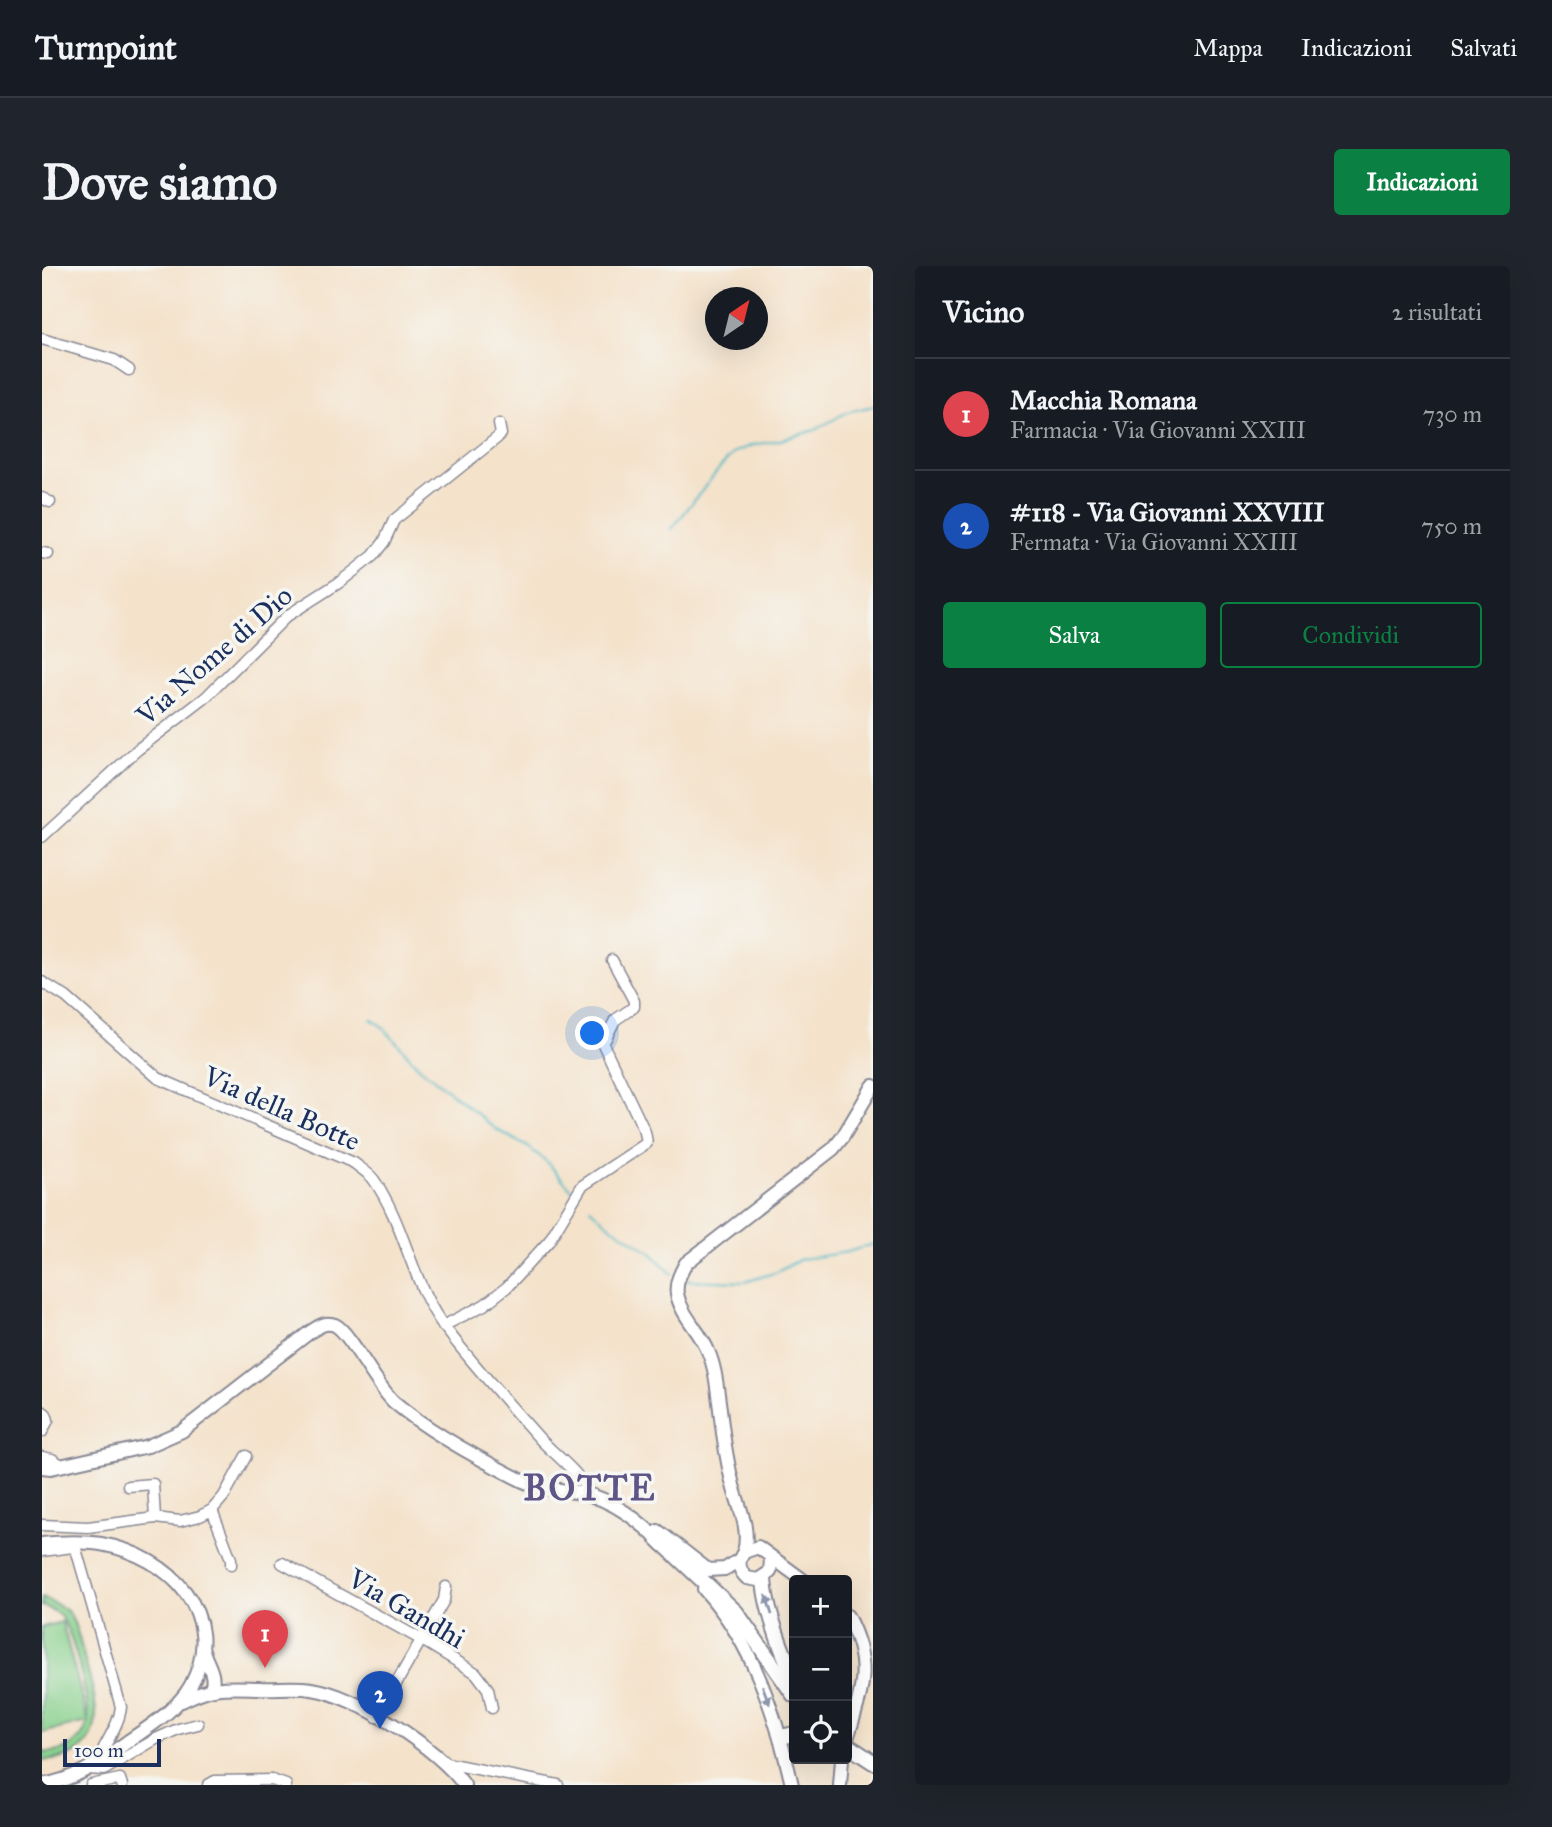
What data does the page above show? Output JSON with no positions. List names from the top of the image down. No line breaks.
{"streets":{"street":["Via Nome di Dio","Via della Botte","Via Gandhi"]},"districts":["BOTTE"],"scale_bar":"100 m","north":"top right","page":{"header":"Turnpoint","nav":["Mappa","Indicazioni","Salvati"],"buttons":["Indicazioni",["Salva","Condividi"]],"title":"Dove siamo","heading":["Vicino","2 risultati"],"list":[{"mark":"1","name":"Macchia Romana","note":"Farmacia · Via Giovanni XXIII","value":"730 m"},{"mark":"2","name":"#118 - Via Giovanni XXVIII","note":"Fermata · Via Giovanni XXIII","value":"750 m"}],"map_buttons":["+","−"],"pins":["1","2"],"scale":"100 m"}}
